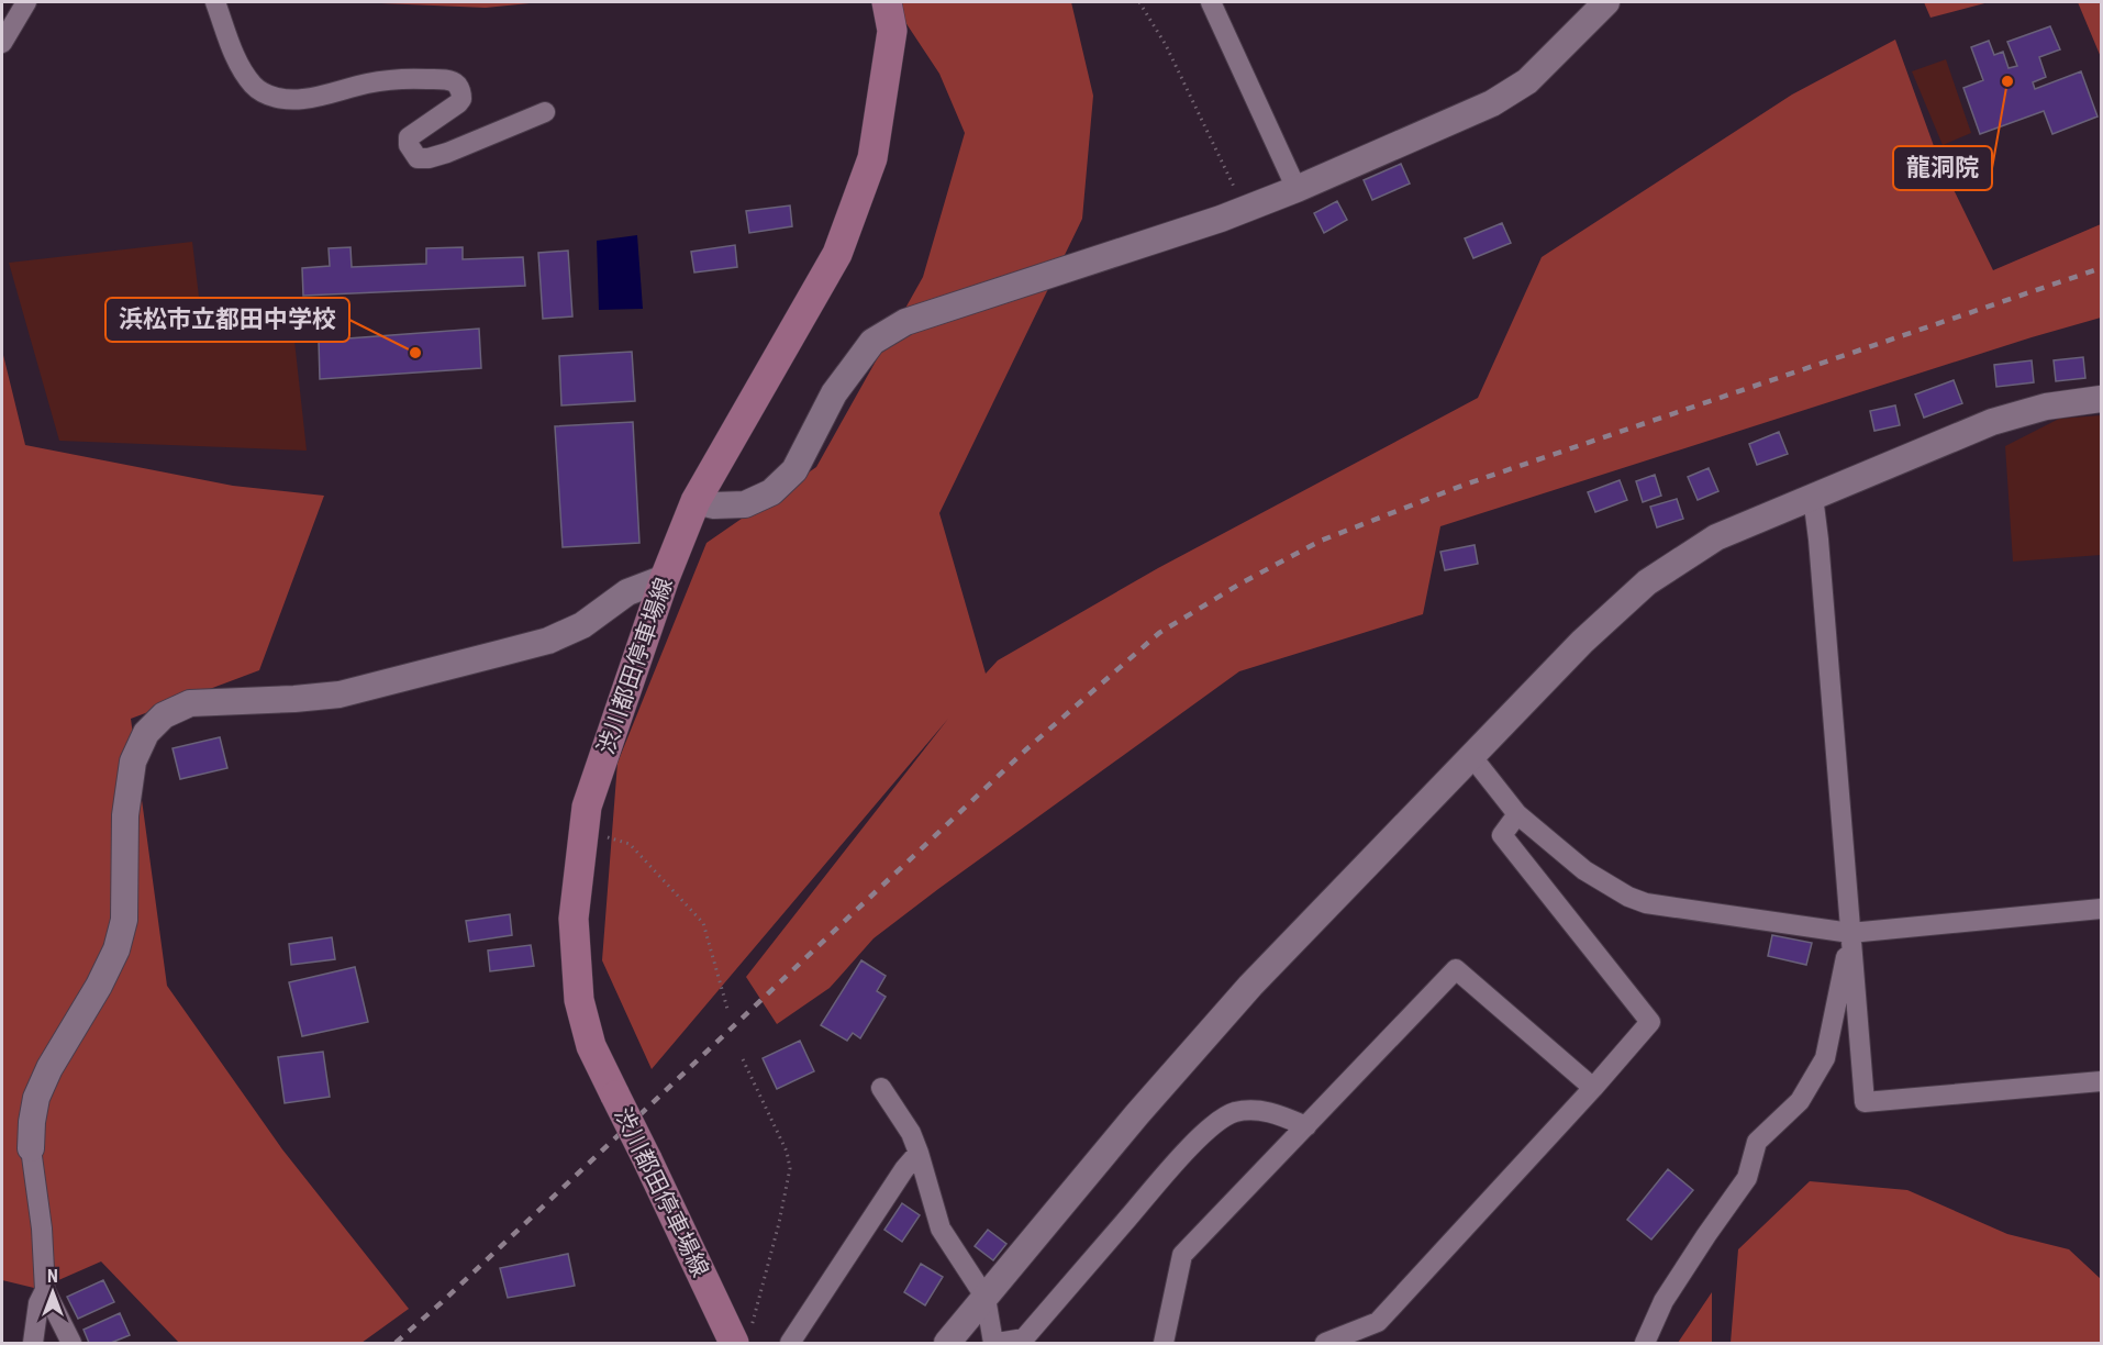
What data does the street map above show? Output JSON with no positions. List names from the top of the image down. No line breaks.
{"streets":{"main road":["渋川都田停車場線"]},"places":["龍洞院","浜松市立都田中学校"],"north":"top"}
